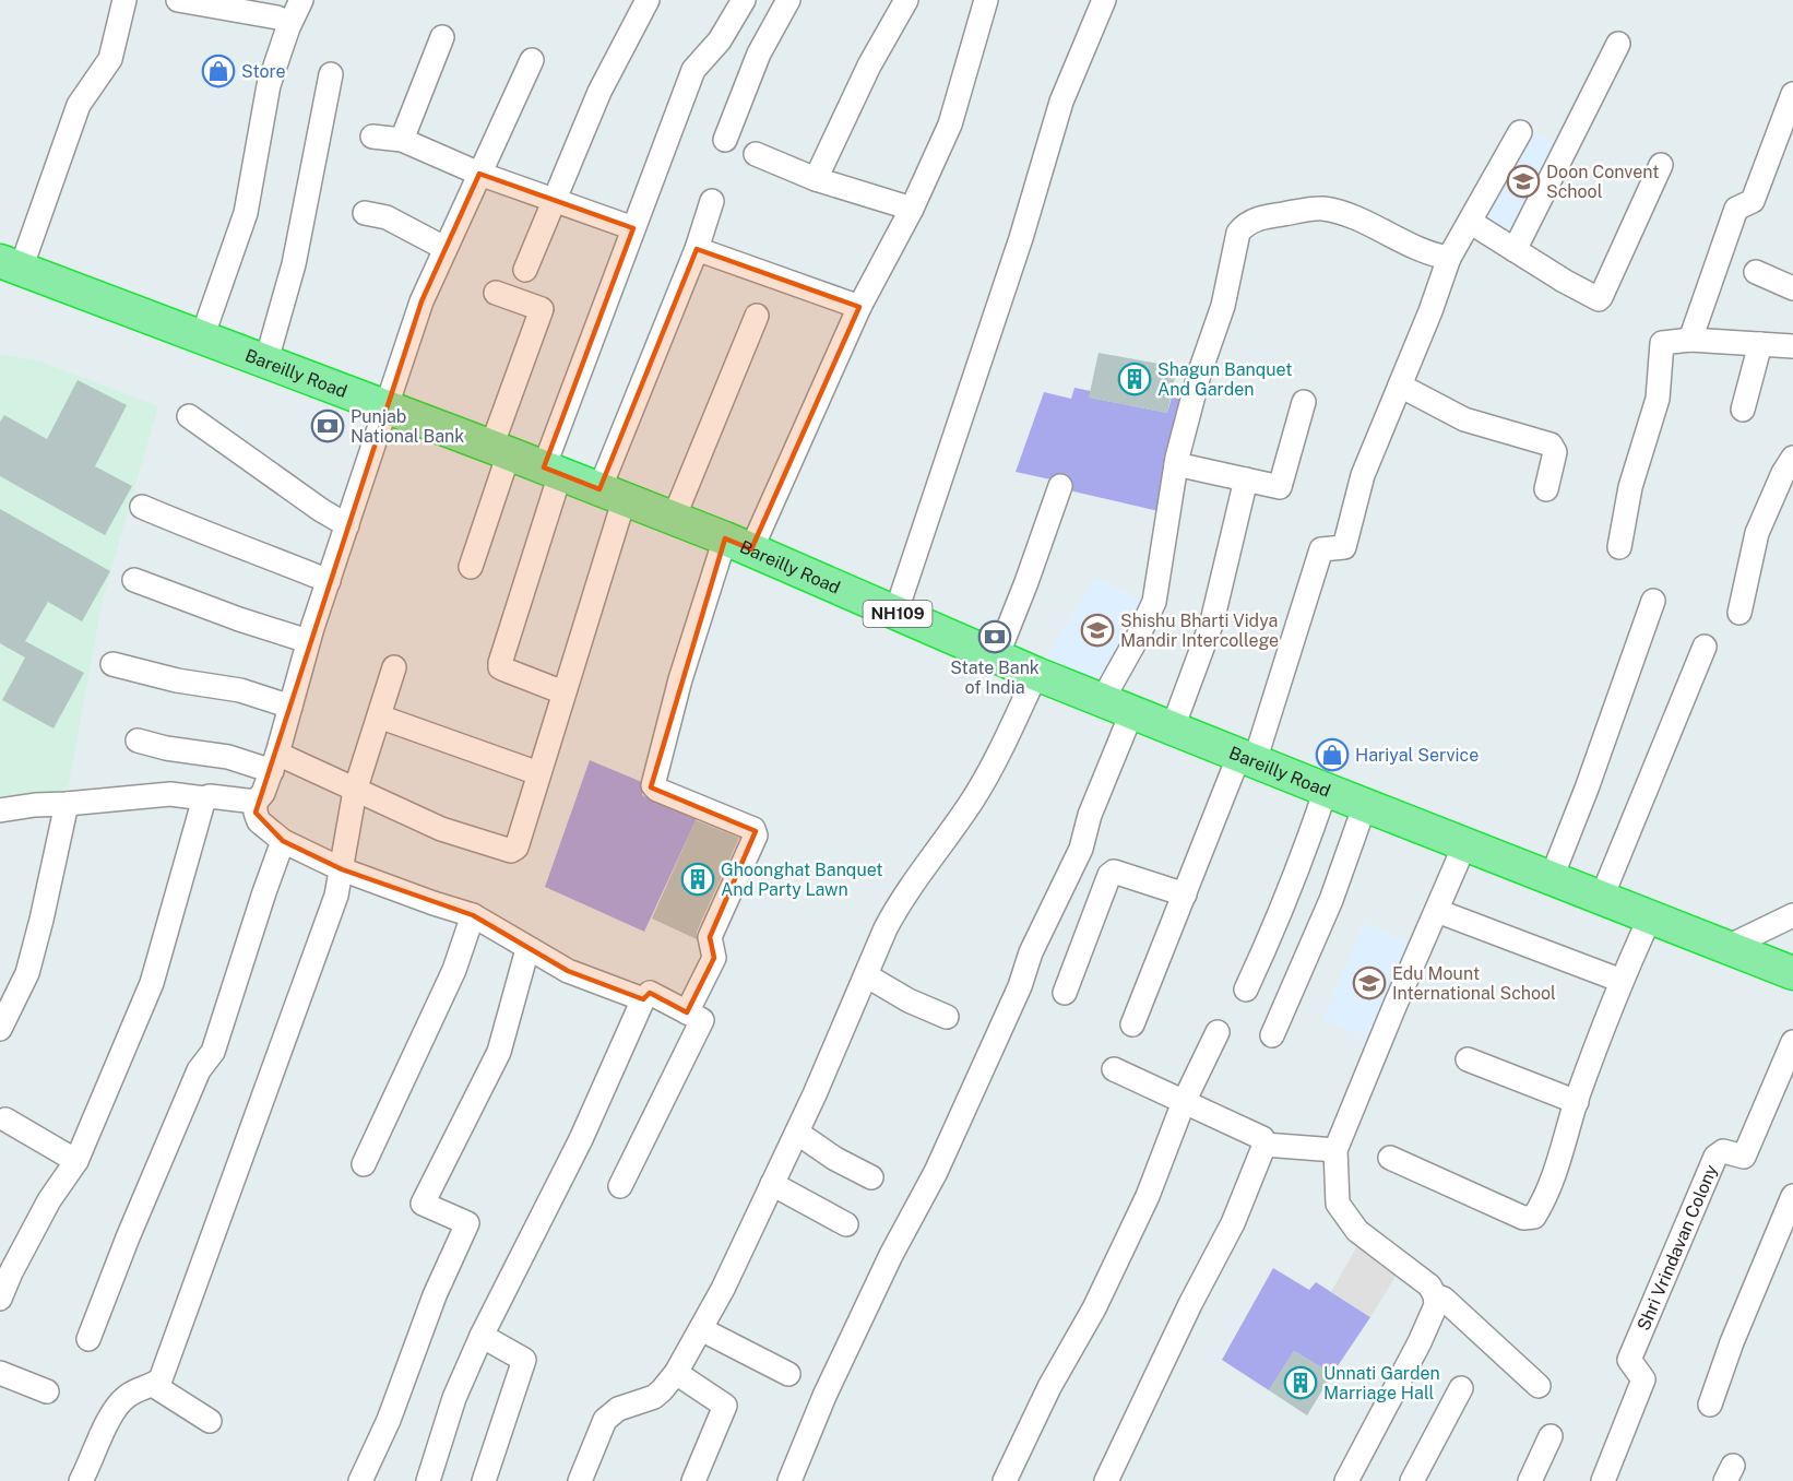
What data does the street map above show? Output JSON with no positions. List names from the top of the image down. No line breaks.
{"streets":{"highway":["Bareilly Road","NH109"],"street":["Shri Vrindavan Colony"]},"places":{"shop":["Store","Hariyal Service"],"school or university":["Doon Convent School","Shishu Bharti Vidya Mandir Intercollege","Edu Mount International School"],"building":["Shagun Banquet And Garden","Ghoonghat Banquet And Party Lawn","Unnati Garden Marriage Hall"],"bank":["Punjab National Bank","State Bank of India"]}}
